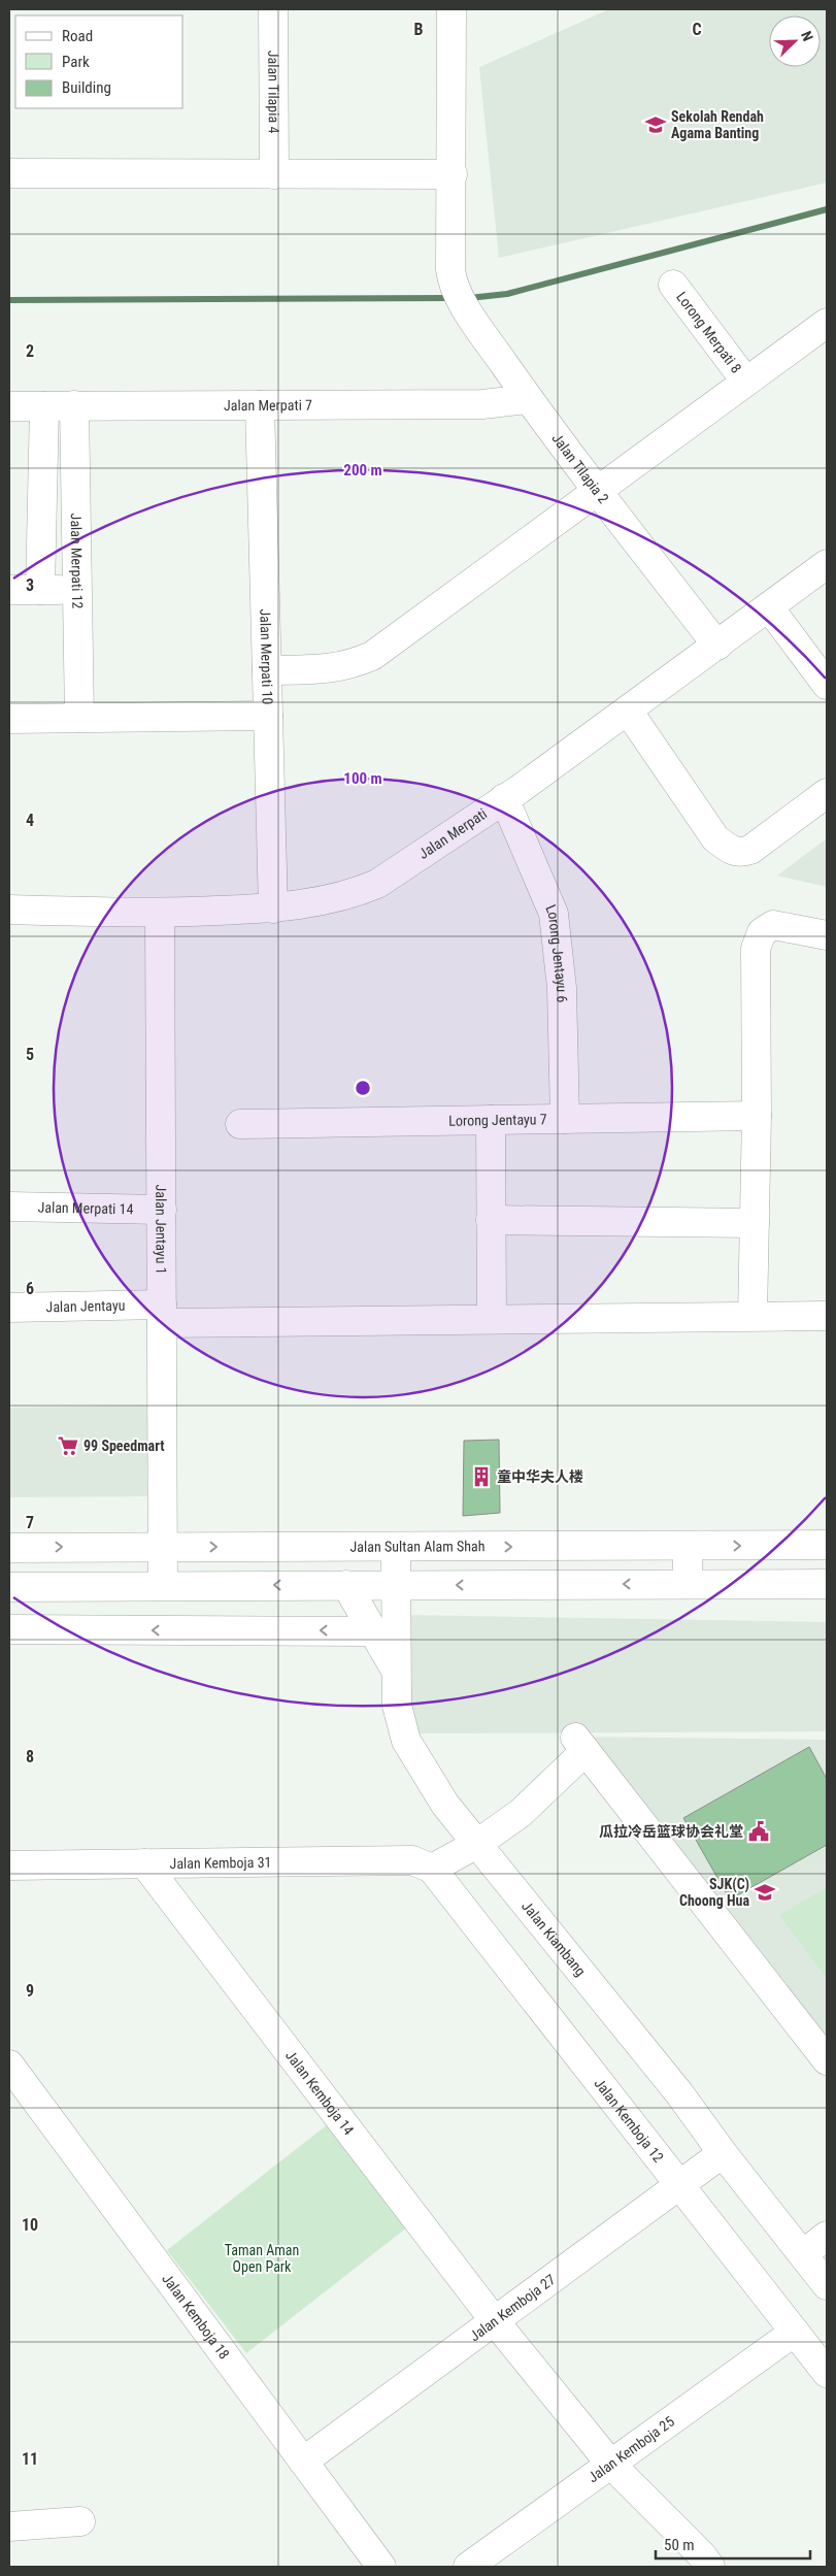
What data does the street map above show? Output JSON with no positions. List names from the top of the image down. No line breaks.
{"streets":{"main road":["Jalan Tilapia 4","Lorong Merpati 8","Jalan Merpati 7","Jalan Tilapia 2","Jalan Merpati 12","Jalan Merpati 10","Jalan Merpati","Lorong Jentayu 6","Lorong Jentayu 7","Jalan Merpati 14","Jalan Jentayu 1","Jalan Jentayu","Jalan Sultan Alam Shah","Jalan Kemboja 31","Jalan Kiambang","Jalan Kemboja 14","Jalan Kemboja 12","Jalan Kemboja 27","Jalan Kemboja 18","Jalan Kemboja 25"]},"crossings":[["Jalan Merpati 7","Jalan Tilapia 2"],["Jalan Merpati 7","Jalan Merpati 12"],["Jalan Merpati 7","Jalan Merpati 10"],["Jalan Tilapia 2","Jalan Merpati"],["Jalan Merpati 10","Jalan Merpati"],["Jalan Merpati","Lorong Jentayu 6"],["Jalan Merpati","Jalan Jentayu 1"],["Lorong Jentayu 6","Lorong Jentayu 7"],["Jalan Merpati 14","Jalan Jentayu 1"],["Jalan Jentayu 1","Jalan Jentayu"],["Jalan Jentayu 1","Jalan Sultan Alam Shah"],["Jalan Sultan Alam Shah","Jalan Kiambang"],["Jalan Kemboja 31","Jalan Kemboja 14"],["Jalan Kemboja 31","Jalan Kemboja 12"],["Jalan Kiambang","Jalan Kemboja 27"],["Jalan Kemboja 14","Jalan Kemboja 27"],["Jalan Kemboja 14","Jalan Kemboja 25"],["Jalan Kemboja 12","Jalan Kemboja 27"],["Jalan Kemboja 12","Jalan Kemboja 25"],["Jalan Kemboja 27","Jalan Kemboja 18"]],"parks":["Taman Aman Open Park"],"places":{"school or university":["Sekolah Rendah Agama Banting","SJK(C) Choong Hua"],"supermarket":["99 Speedmart"],"building":["童中华夫人楼"],"public building":["瓜拉冷岳篮球协会礼堂"]},"legend":["Road","Park","Building"],"scale_bar":"50 m","north":"top right","grid":{"columns":["B","C"],"rows":["2","3","4","5","6","7","8","9","10","11"]},"rings":["200 m","100 m"]}
